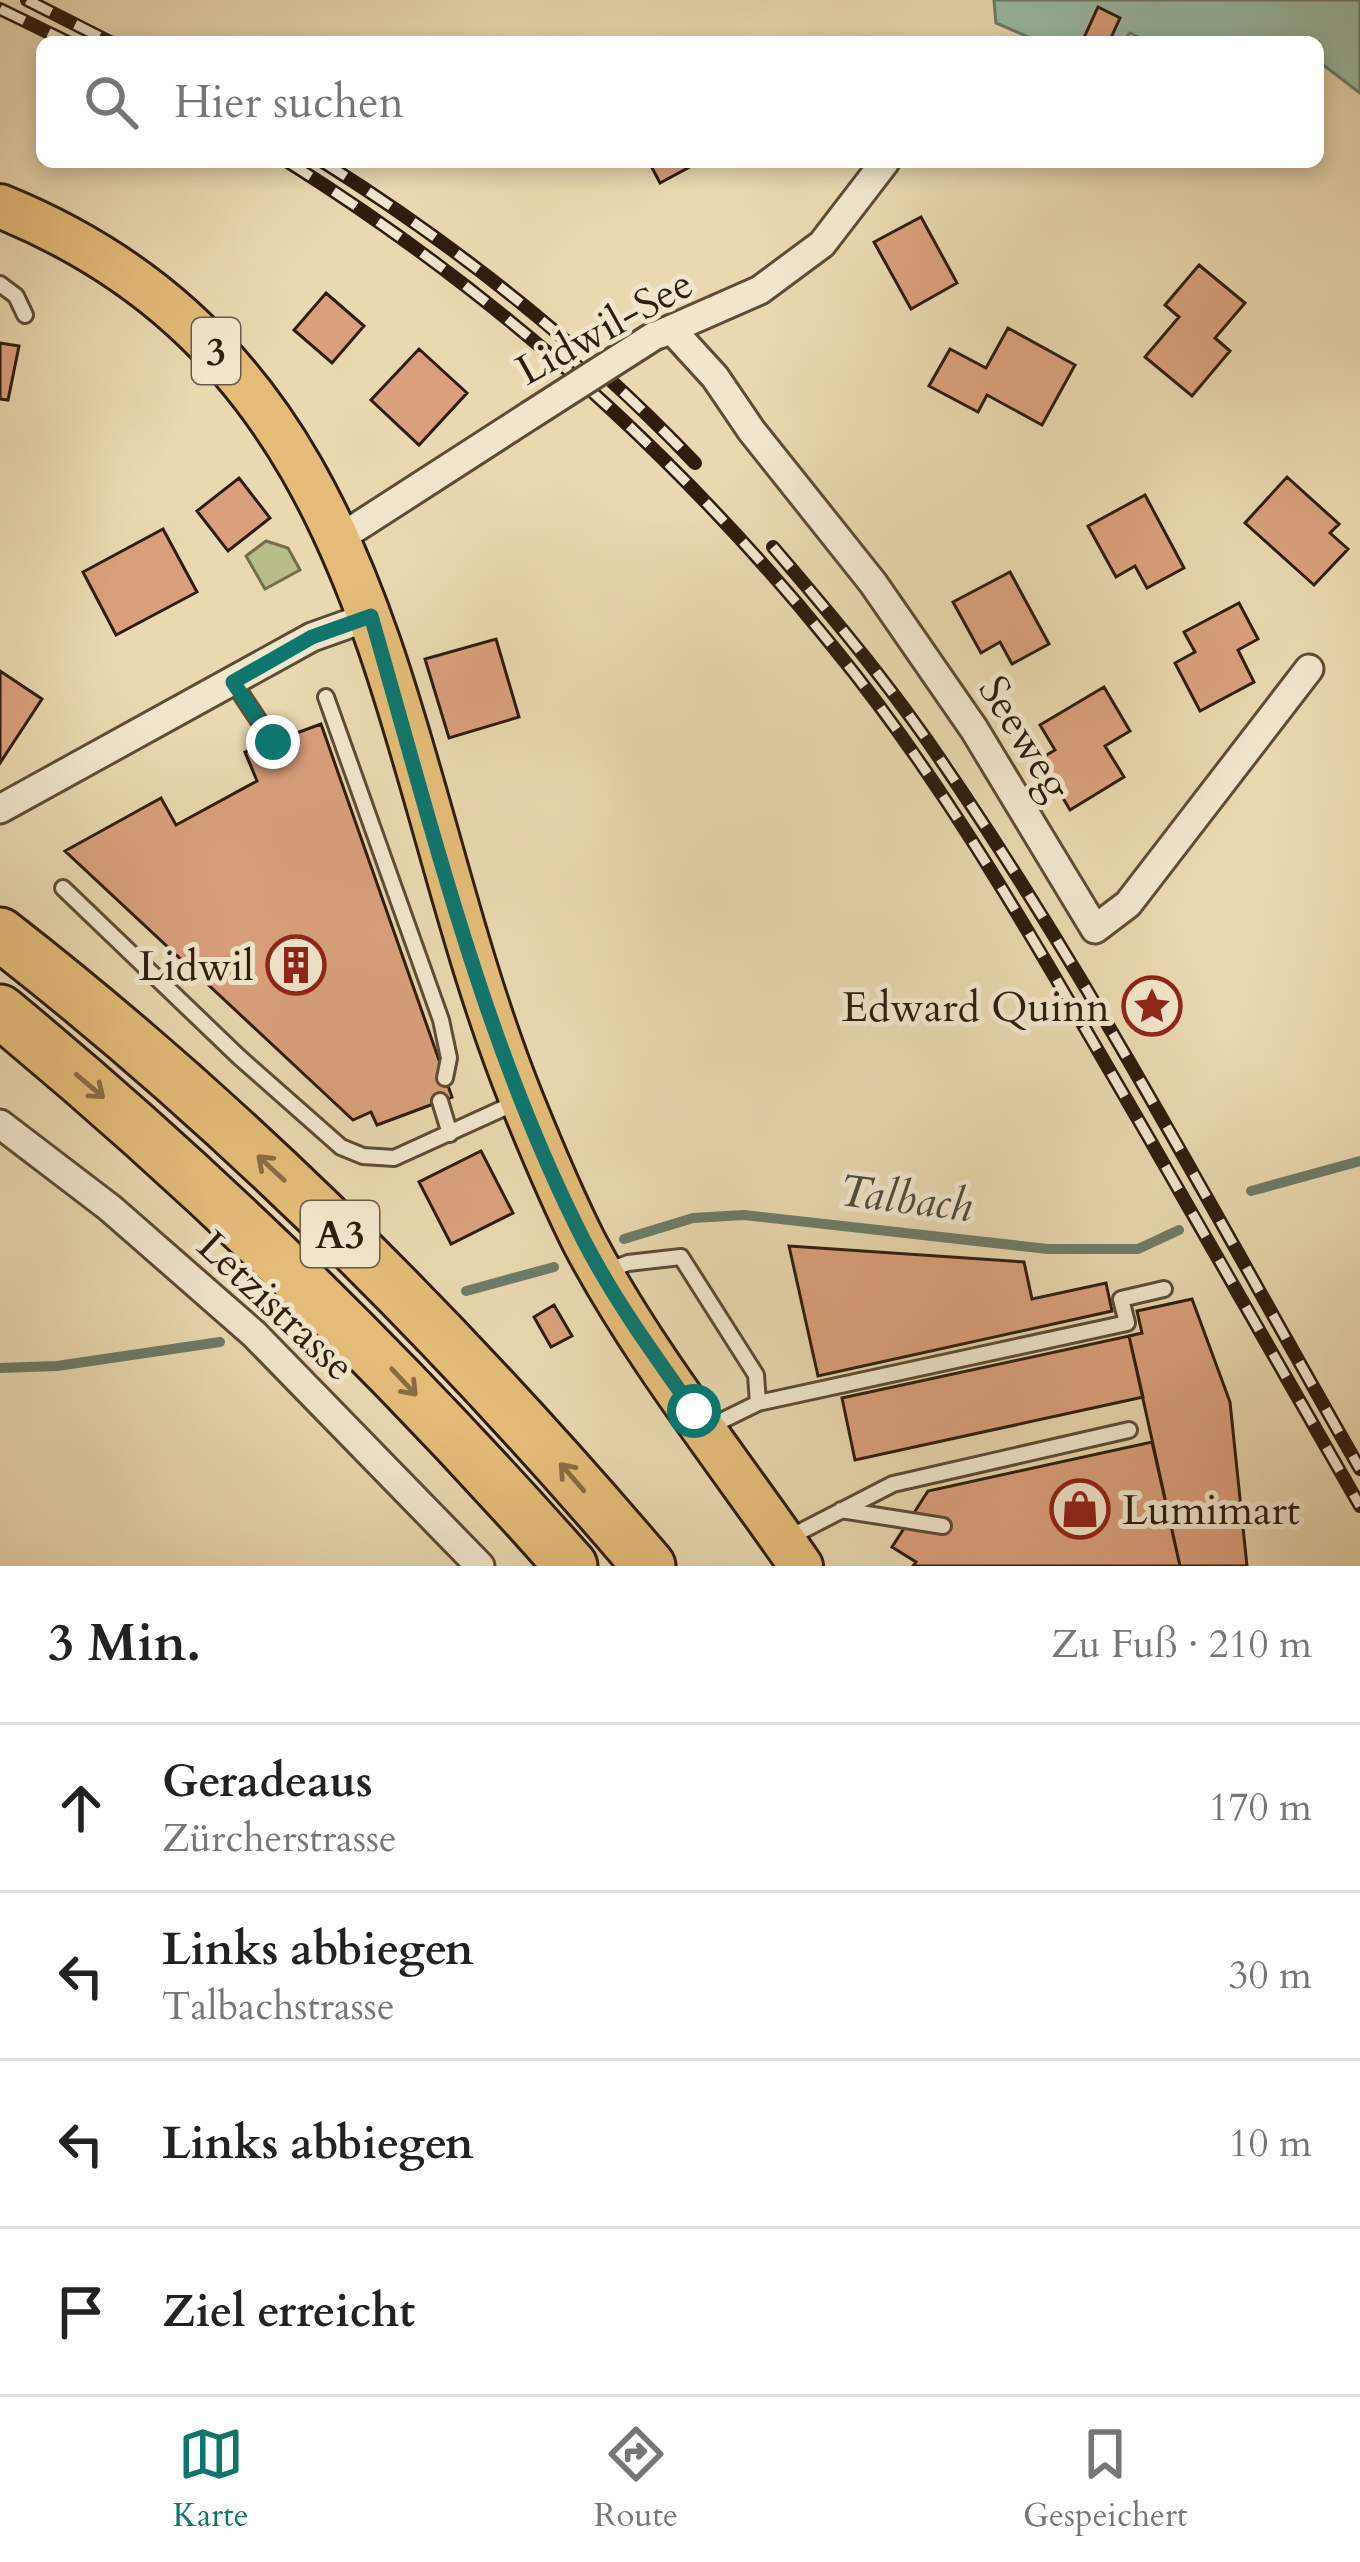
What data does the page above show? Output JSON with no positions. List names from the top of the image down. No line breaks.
{"streets":{"highway":["A3"],"main road":["3"],"street":["Lidwil-See","Seeweg","Letzistrasse"]},"crossings":[["Lidwil-See","3"],["Lidwil-See","Seeweg"]],"water":["Talbach"],"places":{"building":["Lidwil"],"place":["Edward Quinn"],"shop":["Lumimart"]},"page":{"search":"Hier suchen","heading":["3 Min.","Zu Fuß · 210 m"],"list":[["Geradeaus","Zürcherstrasse","170 m"],["Links abbiegen","Talbachstrasse","30 m"],["Links abbiegen","10 m"],"Ziel erreicht"],"nav":["Karte","Route","Gespeichert"]}}
